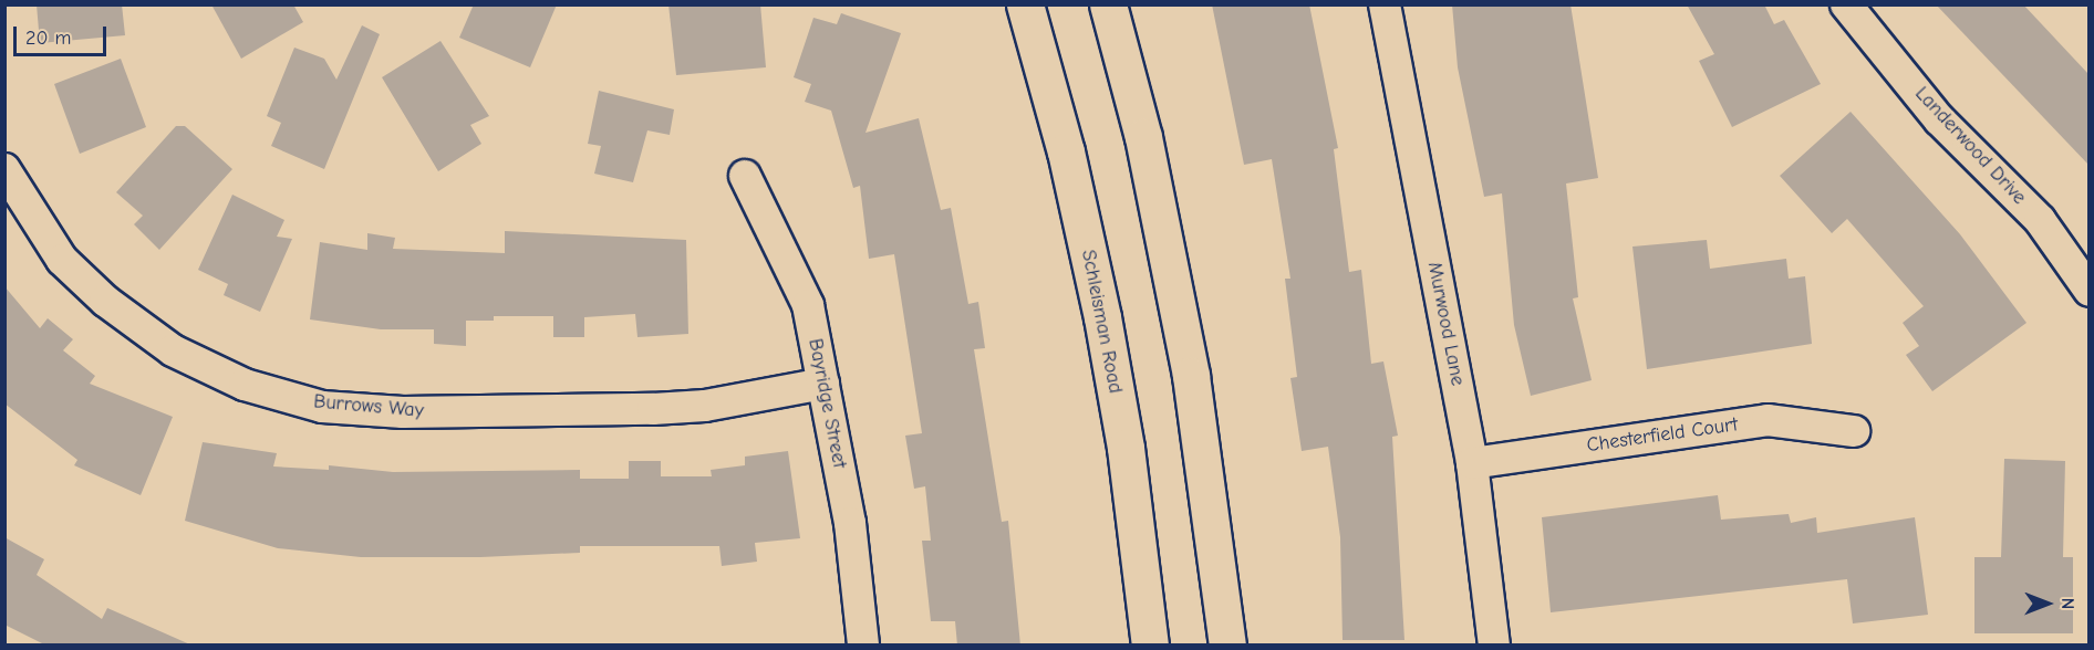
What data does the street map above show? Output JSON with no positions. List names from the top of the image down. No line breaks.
{"streets":{"main road":["Schleisman Road"],"street":["Landerwood Drive","Murwood Lane","Bayridge Street","Burrows Way","Chesterfield Court"]},"crossings":[["Murwood Lane","Chesterfield Court"],["Bayridge Street","Burrows Way"]],"scale_bar":"20 m","north":"right"}
